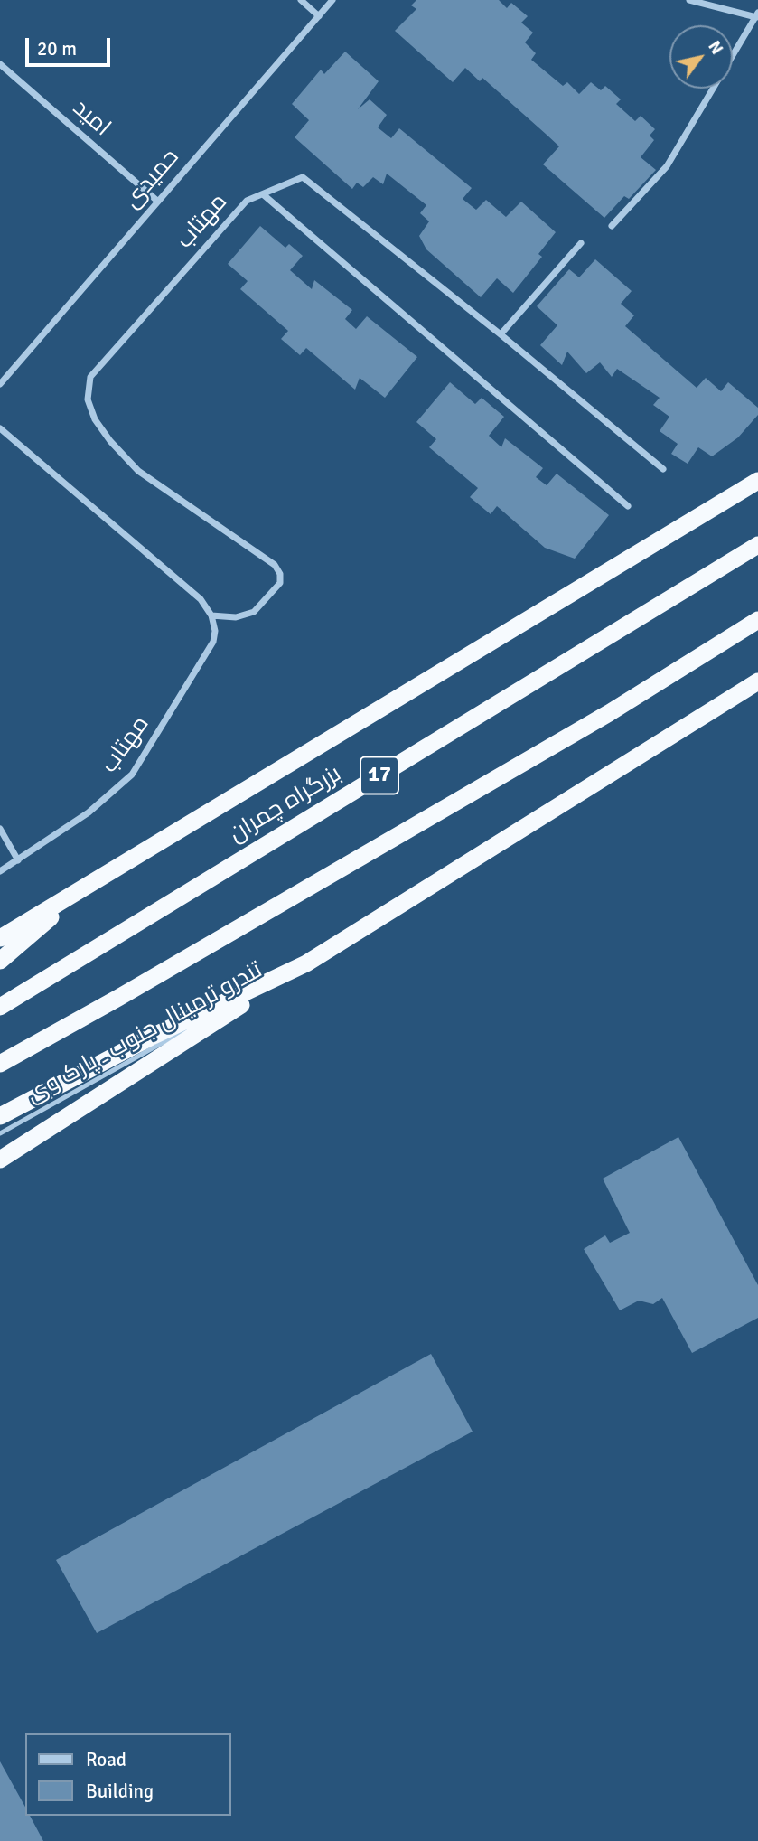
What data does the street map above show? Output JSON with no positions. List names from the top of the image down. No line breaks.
{"streets":{"highway":["17","بزرگراه چمران"],"street":["امید","حمیدی","مهتاب"],"lane":["تندرو ترمینال جنوب ـ پارک وی"]},"crossings":[["امید","حمیدی"]],"legend":["Road","Building"],"scale_bar":"20 m","north":"top right"}
